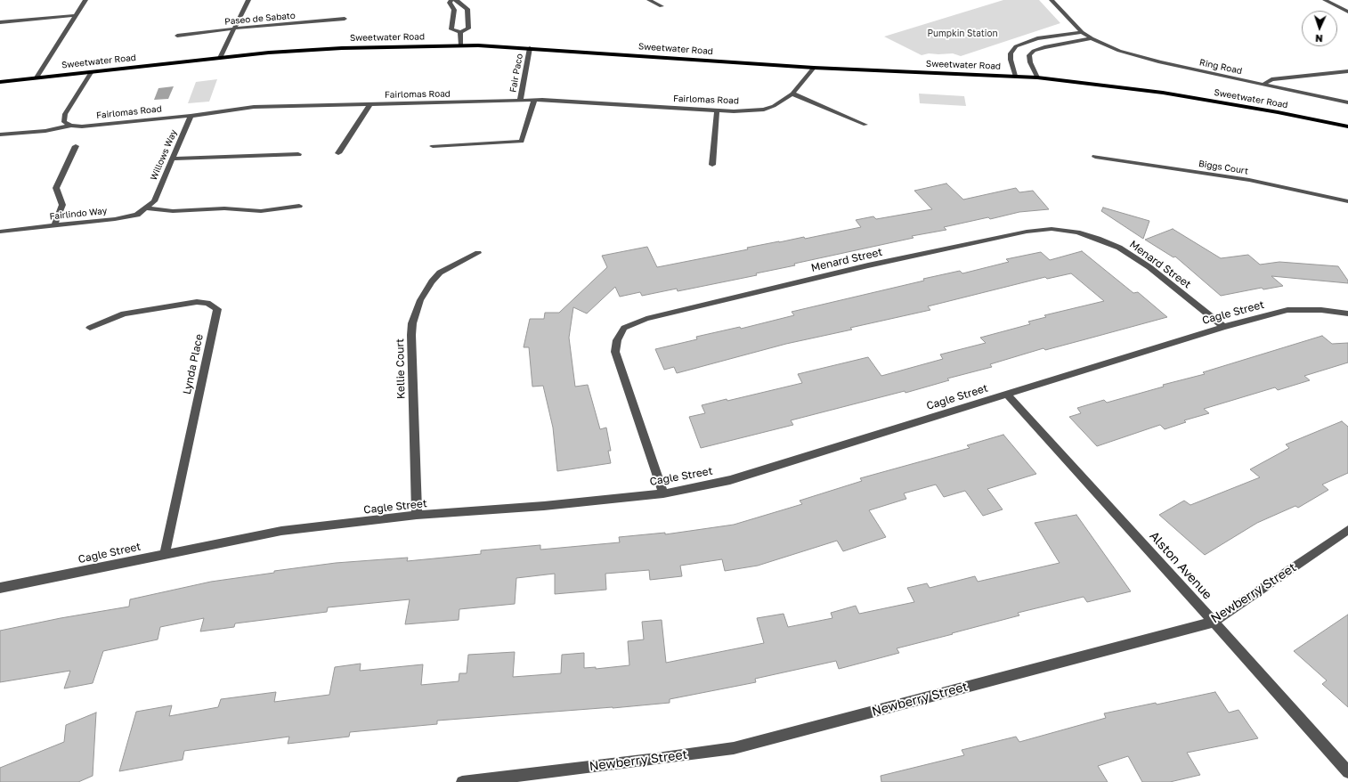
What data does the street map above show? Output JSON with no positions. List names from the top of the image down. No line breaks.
{"streets":{"main road":["Sweetwater Road"],"street":["Paseo de Sabato","Ring Road","Fair Paco","Fairlomas Road","Willows Way","Biggs Court","Fairlindo Way","Menard Street","Cagle Street","Lynda Place","Kellie Court","Alston Avenue","Newberry Street"]},"crossings":[["Sweetwater Road","Fair Paco"],["Sweetwater Road","Fairlomas Road"],["Fair Paco","Fairlomas Road"],["Fairlomas Road","Willows Way"],["Willows Way","Fairlindo Way"],["Menard Street","Cagle Street"],["Cagle Street","Lynda Place"],["Cagle Street","Kellie Court"],["Cagle Street","Alston Avenue"],["Alston Avenue","Newberry Street"]],"parks":["Pumpkin Station"],"north":"bottom"}
